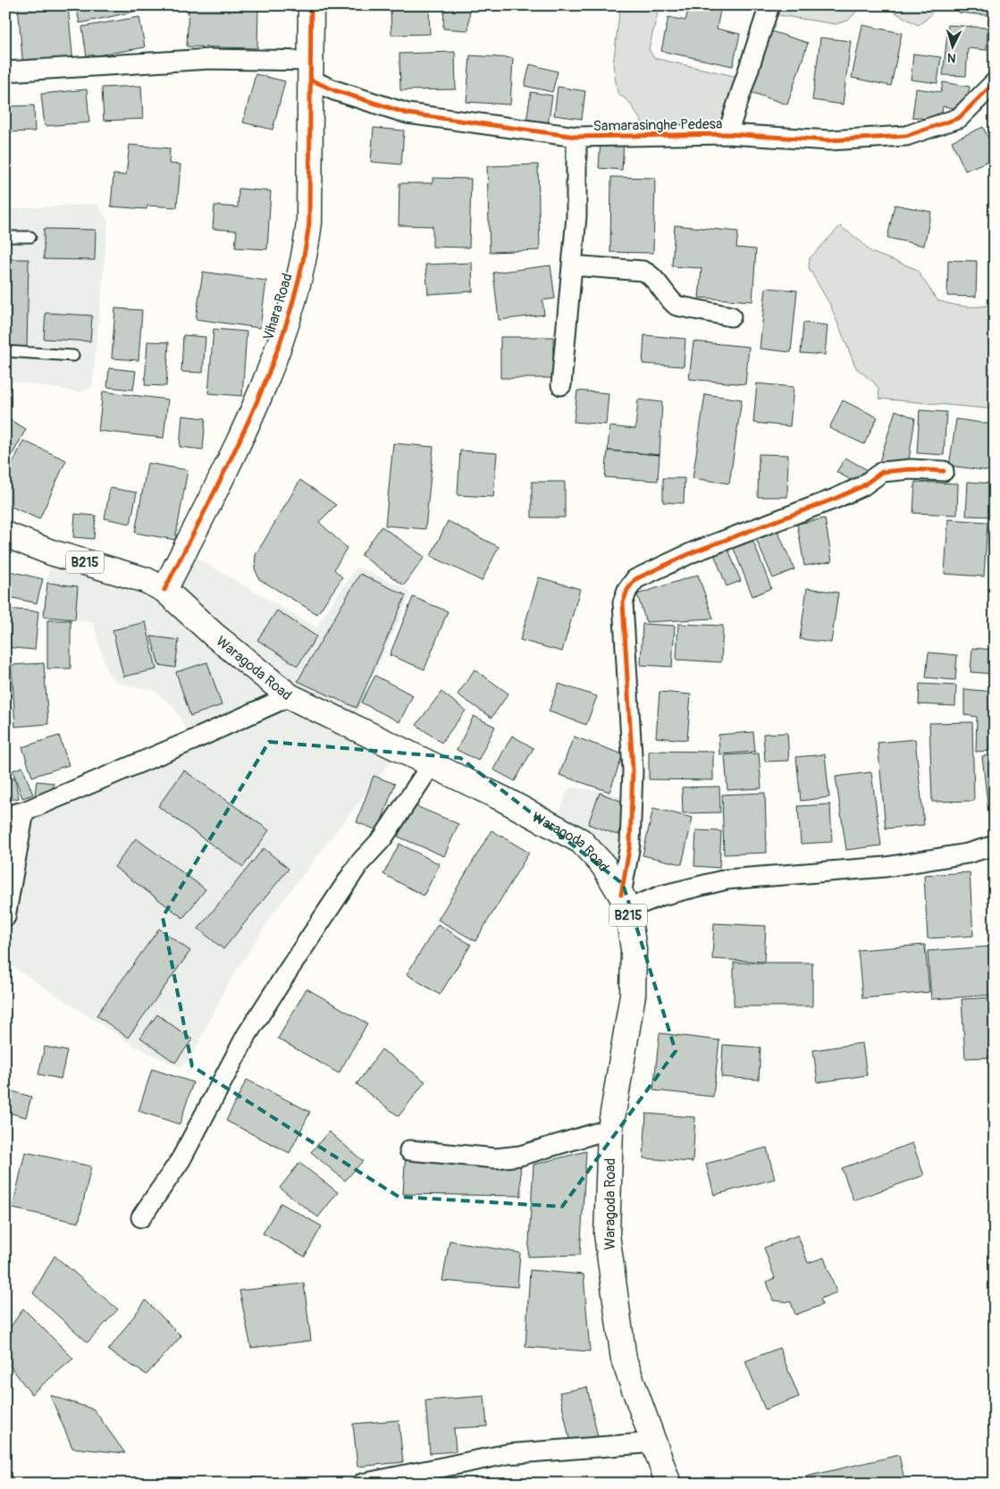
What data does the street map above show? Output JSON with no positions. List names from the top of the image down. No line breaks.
{"streets":{"main road":["Vihara Road","B215","Waragoda Road"],"street":["Samarasinghe Pedesa"]},"crossings":[["Samarasinghe Pedesa","Vihara Road"],["Vihara Road","Waragoda Road"]],"north":"bottom"}
